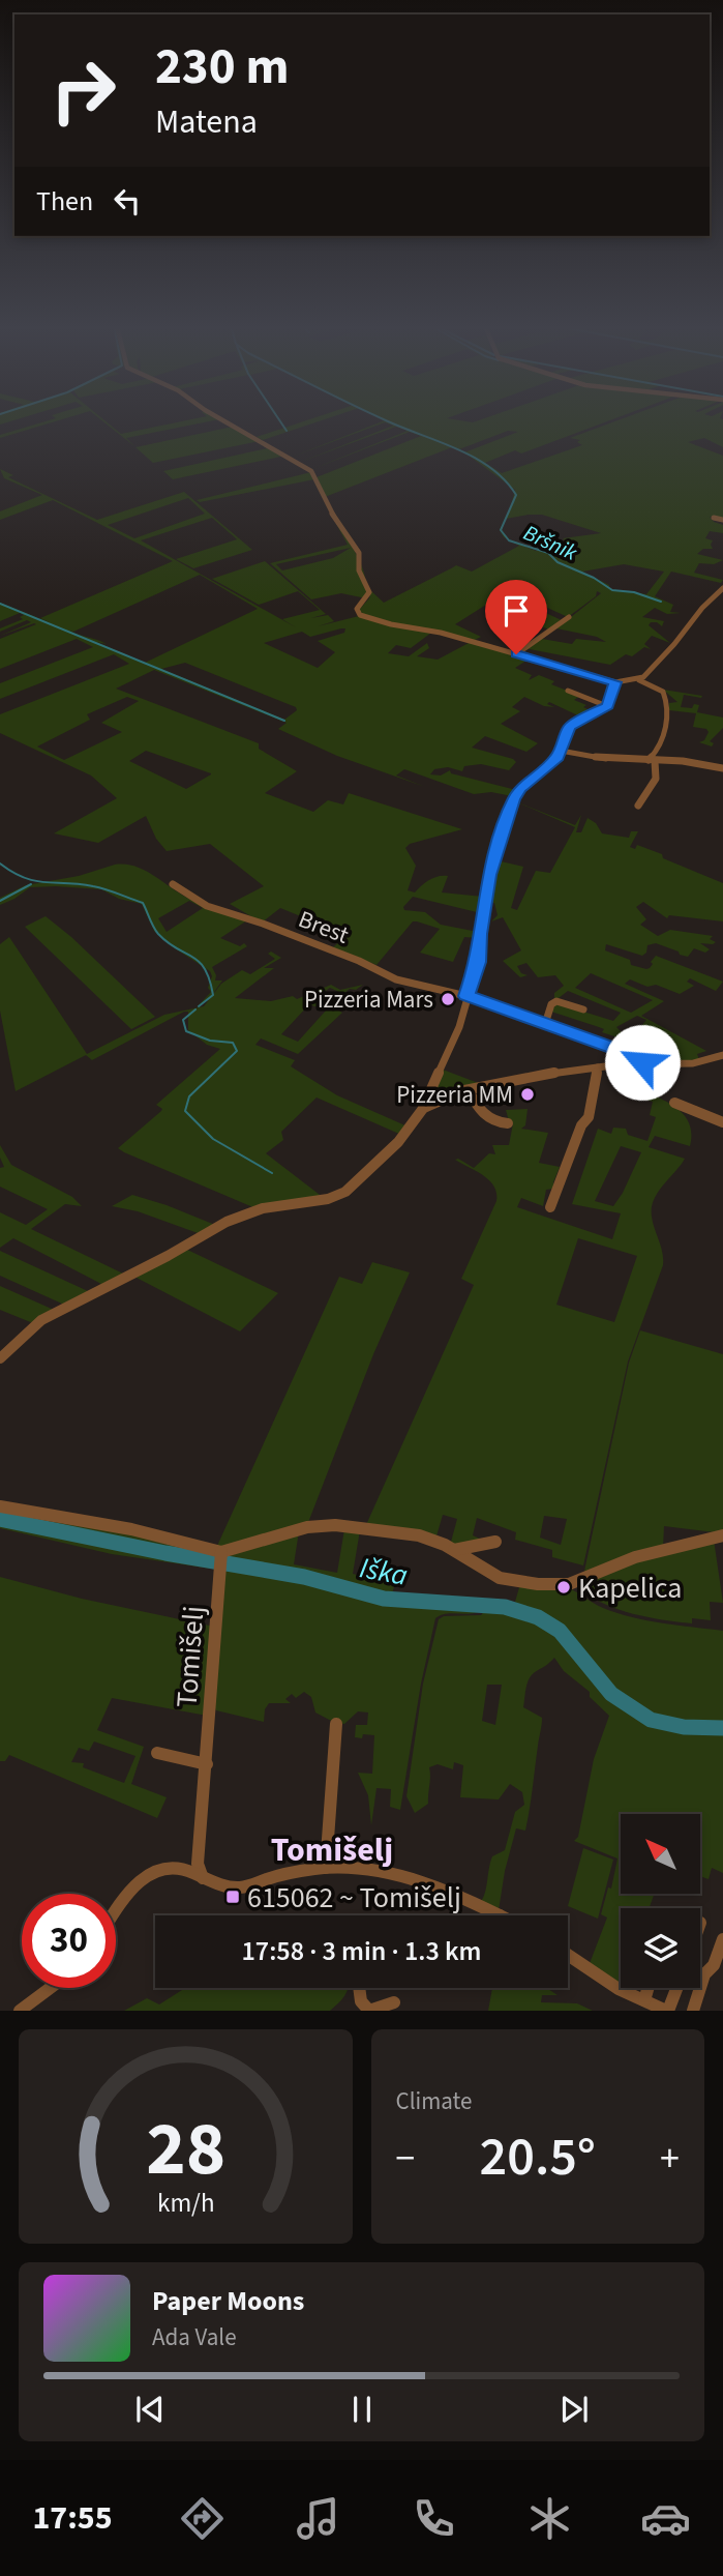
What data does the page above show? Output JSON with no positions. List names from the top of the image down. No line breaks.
{"streets":{"street":["Brest","Tomišelj"]},"districts":["Tomišelj"],"water":["Bršnik","Iška"],"places":{"other":["Pizzeria Mars","Pizzeria MM","Kapelica"],"transit":["615062 ~ Tomišelj"]},"north":"top left","page":{"turn":["230 m","Matena"],"then":"Then","limit":"30","trip":"17:58 · 3 min · 1.3 km","tile":"Climate","heat":["−","20.5°","+"],"song":["Paper Moons","Ada Vale"],"tabs":"17:55","gauge":["28","km/h"]}}
